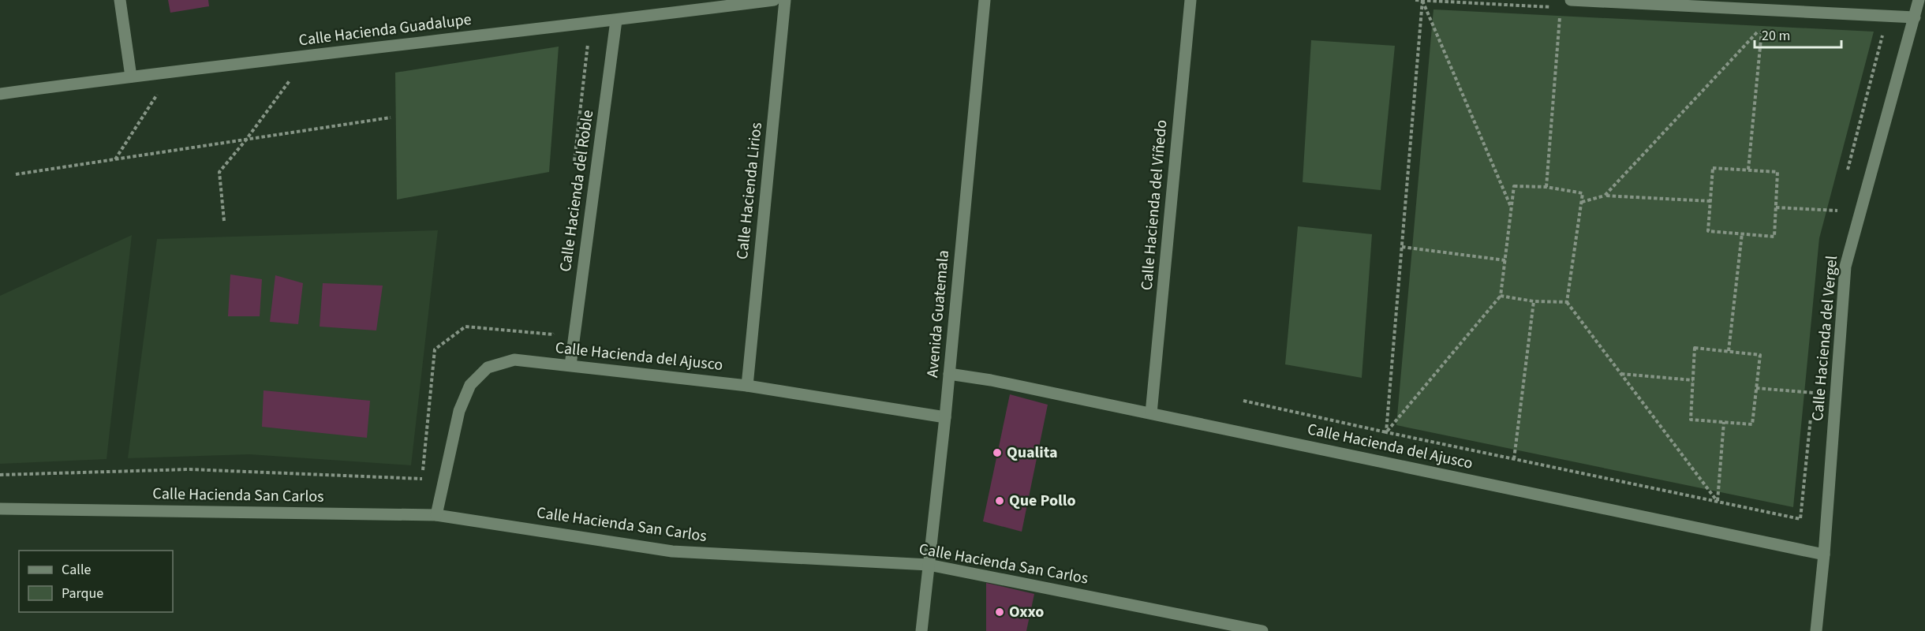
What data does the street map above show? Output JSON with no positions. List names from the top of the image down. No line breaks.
{"streets":{"street":["Calle Hacienda Guadalupe","Calle Hacienda del Roble","Calle Hacienda Lirios","Calle Hacienda del Viñedo","Avenida Guatemala","Calle Hacienda del Vergel","Calle Hacienda del Ajusco","Calle Hacienda San Carlos"]},"crossings":[["Calle Hacienda Guadalupe","Calle Hacienda del Roble"],["Calle Hacienda del Roble","Calle Hacienda del Ajusco"],["Calle Hacienda Lirios","Calle Hacienda del Ajusco"],["Calle Hacienda del Viñedo","Calle Hacienda del Ajusco"],["Avenida Guatemala","Calle Hacienda del Ajusco"],["Avenida Guatemala","Calle Hacienda San Carlos"],["Calle Hacienda del Vergel","Calle Hacienda del Ajusco"],["Calle Hacienda del Ajusco","Calle Hacienda San Carlos"]],"places":["Qualita","Que Pollo","Oxxo"],"legend":["Calle","Parque"],"scale_bar":"20 m"}
